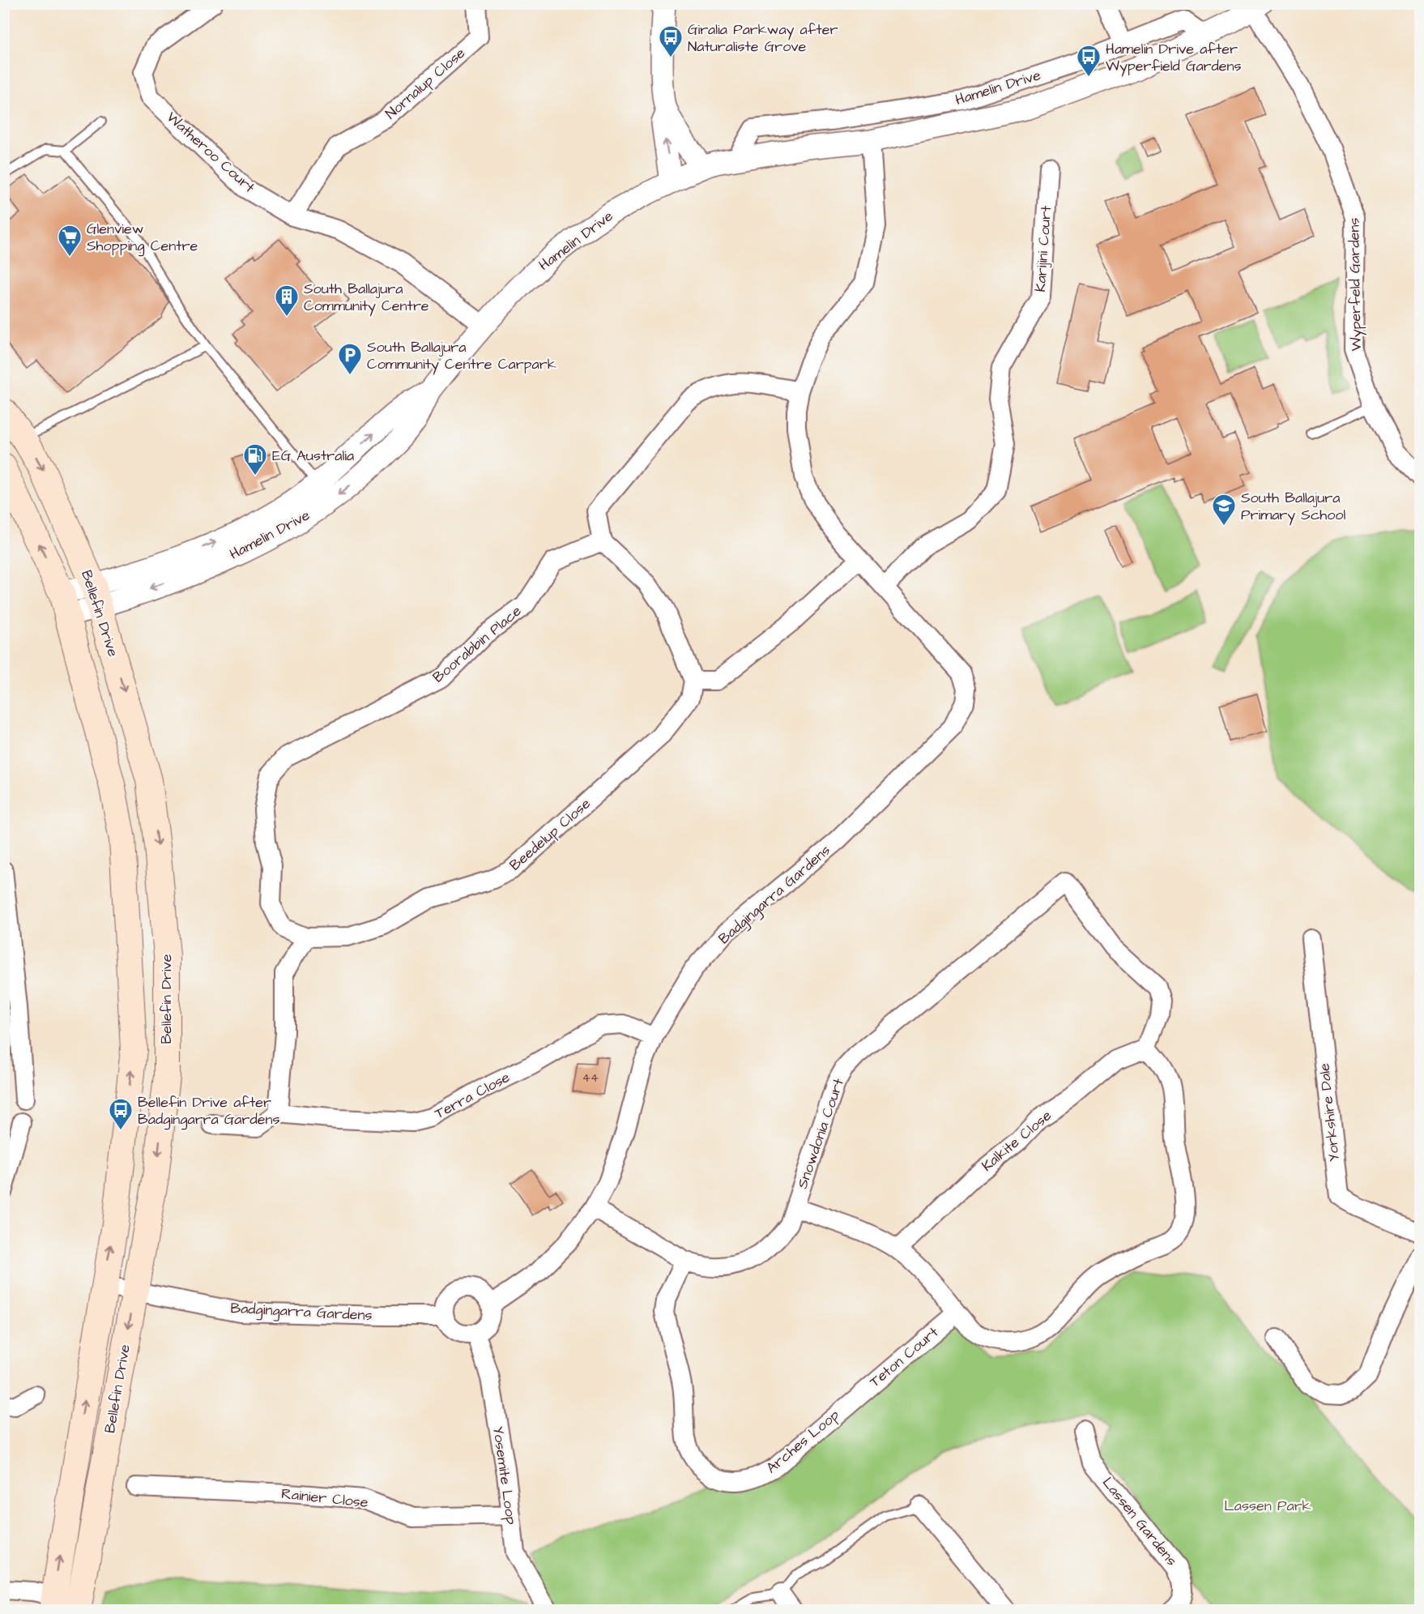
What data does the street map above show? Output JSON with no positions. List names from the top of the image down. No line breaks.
{"streets":{"main road":["Bellefin Drive"],"street":["Nornalup Close","Hamelin Drive","Watheroo Court","Karijini Court","Wyperfeld Gardens","Boorabbin Place","Beedelup Close","Badgingarra Gardens","Terra Close","Yorkshire Dale","Snowdonia Court","Kalkite Close","Teton Court","Arches Loop","Yosemite Loop","Rainier Close","Lassen Gardens"]},"crossings":[["Nornalup Close","Watheroo Court"],["Hamelin Drive","Watheroo Court"],["Hamelin Drive","Wyperfeld Gardens"],["Hamelin Drive","Bellefin Drive"],["Hamelin Drive","Badgingarra Gardens"],["Karijini Court","Badgingarra Gardens"],["Bellefin Drive","Badgingarra Gardens"],["Boorabbin Place","Beedelup Close"],["Badgingarra Gardens","Terra Close"],["Badgingarra Gardens","Snowdonia Court"],["Badgingarra Gardens","Yosemite Loop"],["Snowdonia Court","Kalkite Close"],["Snowdonia Court","Arches Loop"],["Teton Court","Arches Loop"],["Yosemite Loop","Rainier Close"]],"parks":["Lassen Park"],"places":{"bus stop":["Giralia Parkway after Naturaliste Grove","Hamelin Drive after Wyperfield Gardens","Bellefin Drive after Badgingarra Gardens"],"supermarket":["Glenview Shopping Centre"],"building":["South Ballajura Community Centre"],"parking":["South Ballajura Community Centre Carpark"],"fuel station":["EG Australia"],"school or university":["South Ballajura Primary School"]},"house_numbers":["44"]}
